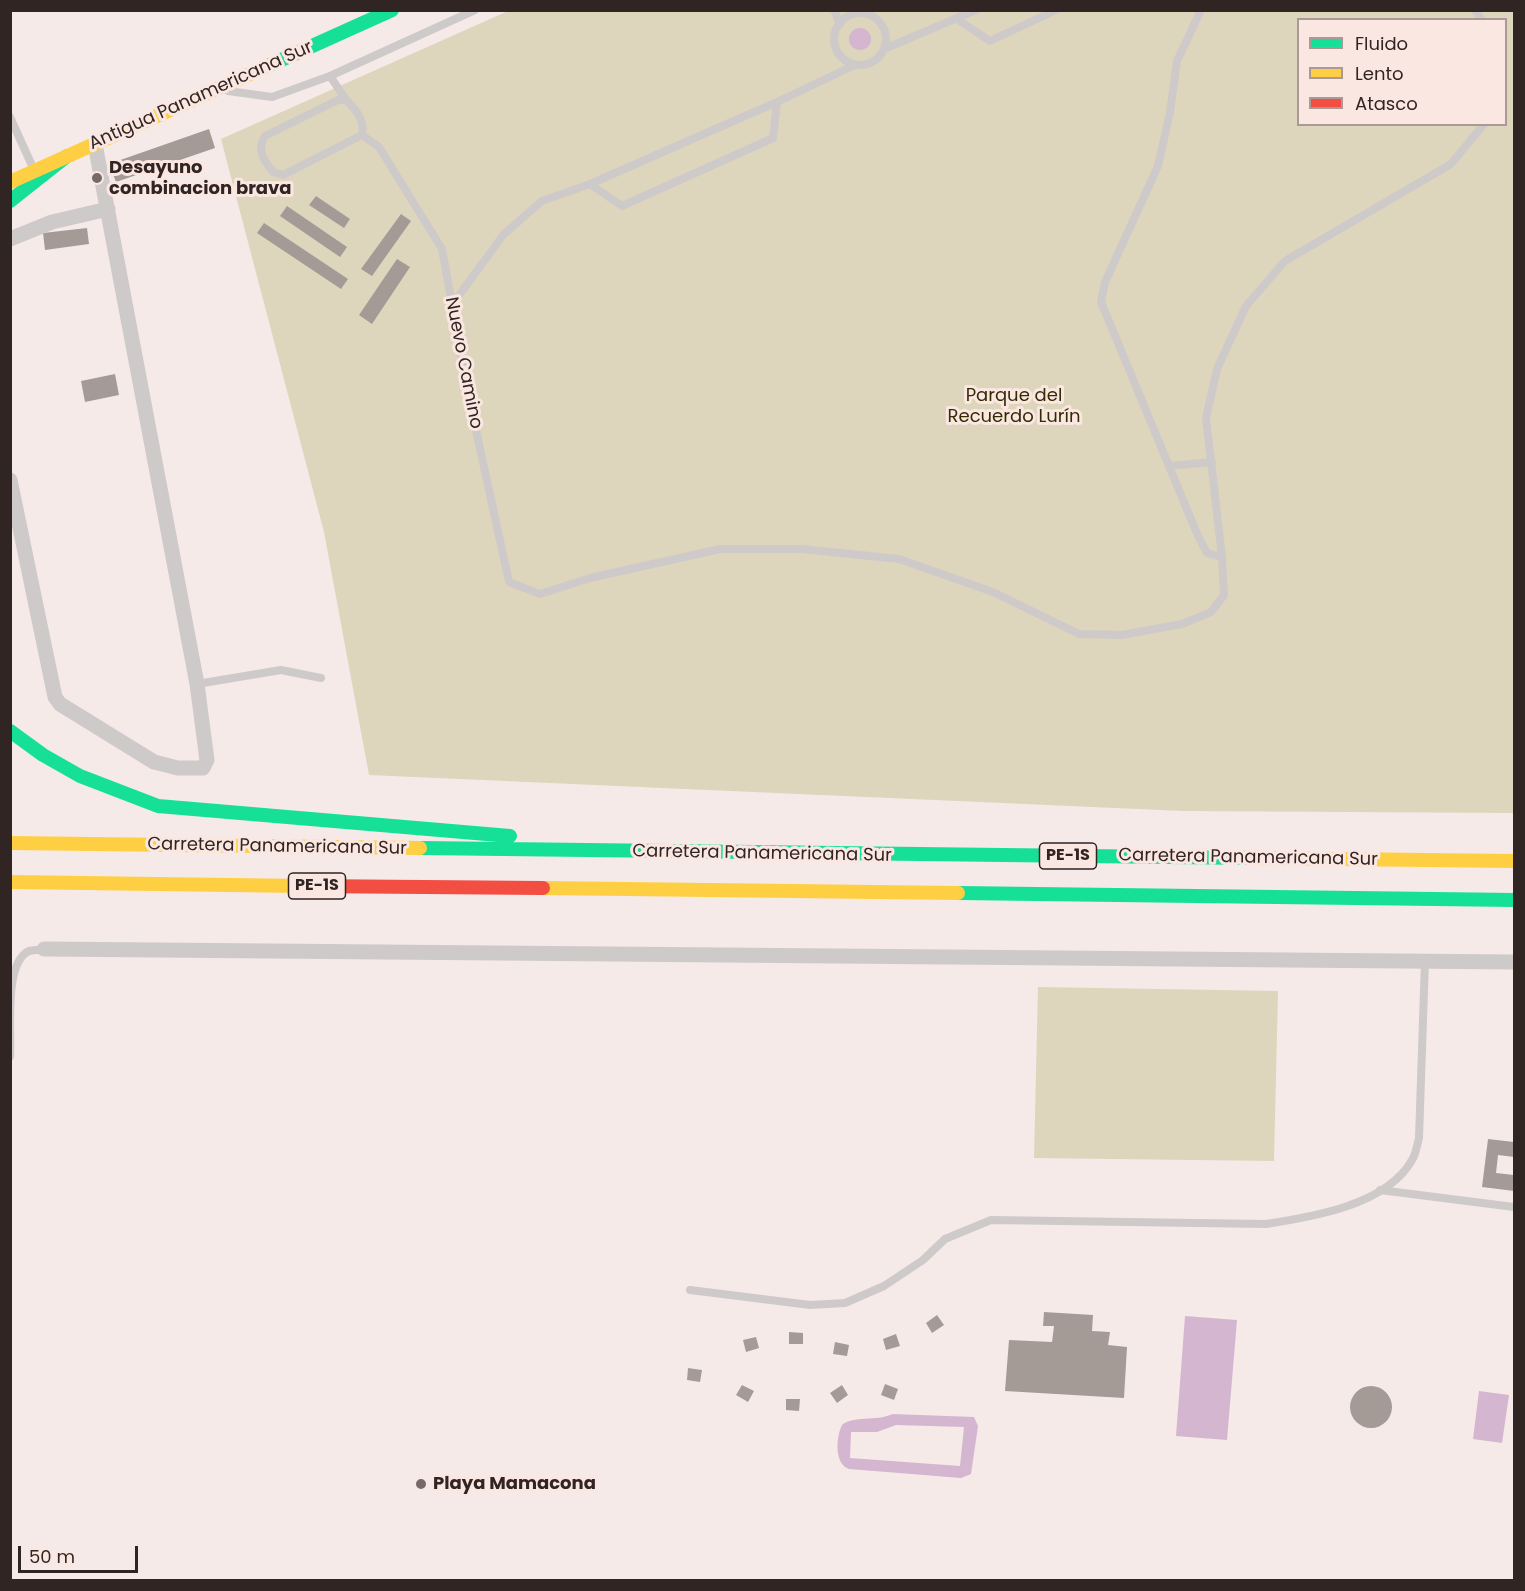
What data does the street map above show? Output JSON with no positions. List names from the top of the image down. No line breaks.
{"streets":{"main road":["Antigua Panamericana Sur","Carretera Panamericana Sur","PE-1S"],"lane":["Nuevo Camino"]},"parks":["Parque del Recuerdo Lurín"],"places":["Desayuno combinacion brava","Playa Mamacona"],"legend":["Fluido","Lento","Atasco"],"scale_bar":"50 m"}
